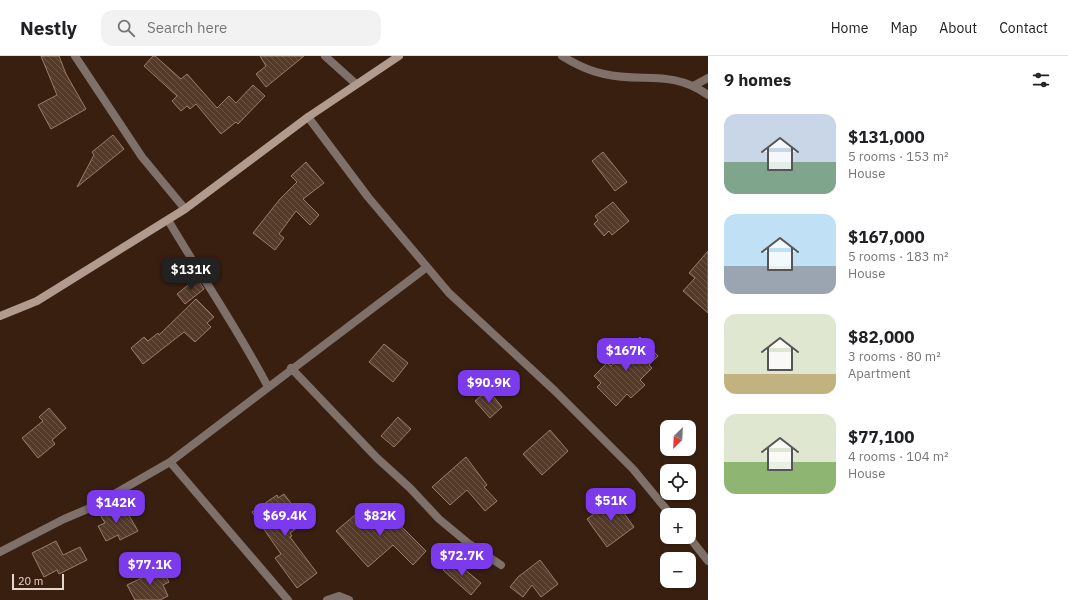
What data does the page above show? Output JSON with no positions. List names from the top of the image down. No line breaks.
{"scale_bar":"20 m","north":"bottom left","page":{"header":"Nestly","search":"Search here","nav":["Home","Map","About","Contact"],"heading":"9 homes","list":[{"name":"$131,000","note":"5 rooms · 153 m² · House"},{"name":"$167,000","note":"5 rooms · 183 m² · House"},{"name":"$82,000","note":"3 rooms · 80 m² · Apartment"},{"name":"$77,100","note":"4 rooms · 104 m² · House"}],"price":["$131K","$167K","$90.9K","$51K","$142K","$69.4K","$82K","$72.7K","$77.1K"],"map_buttons":["+","−"],"scale":"20 m"}}
